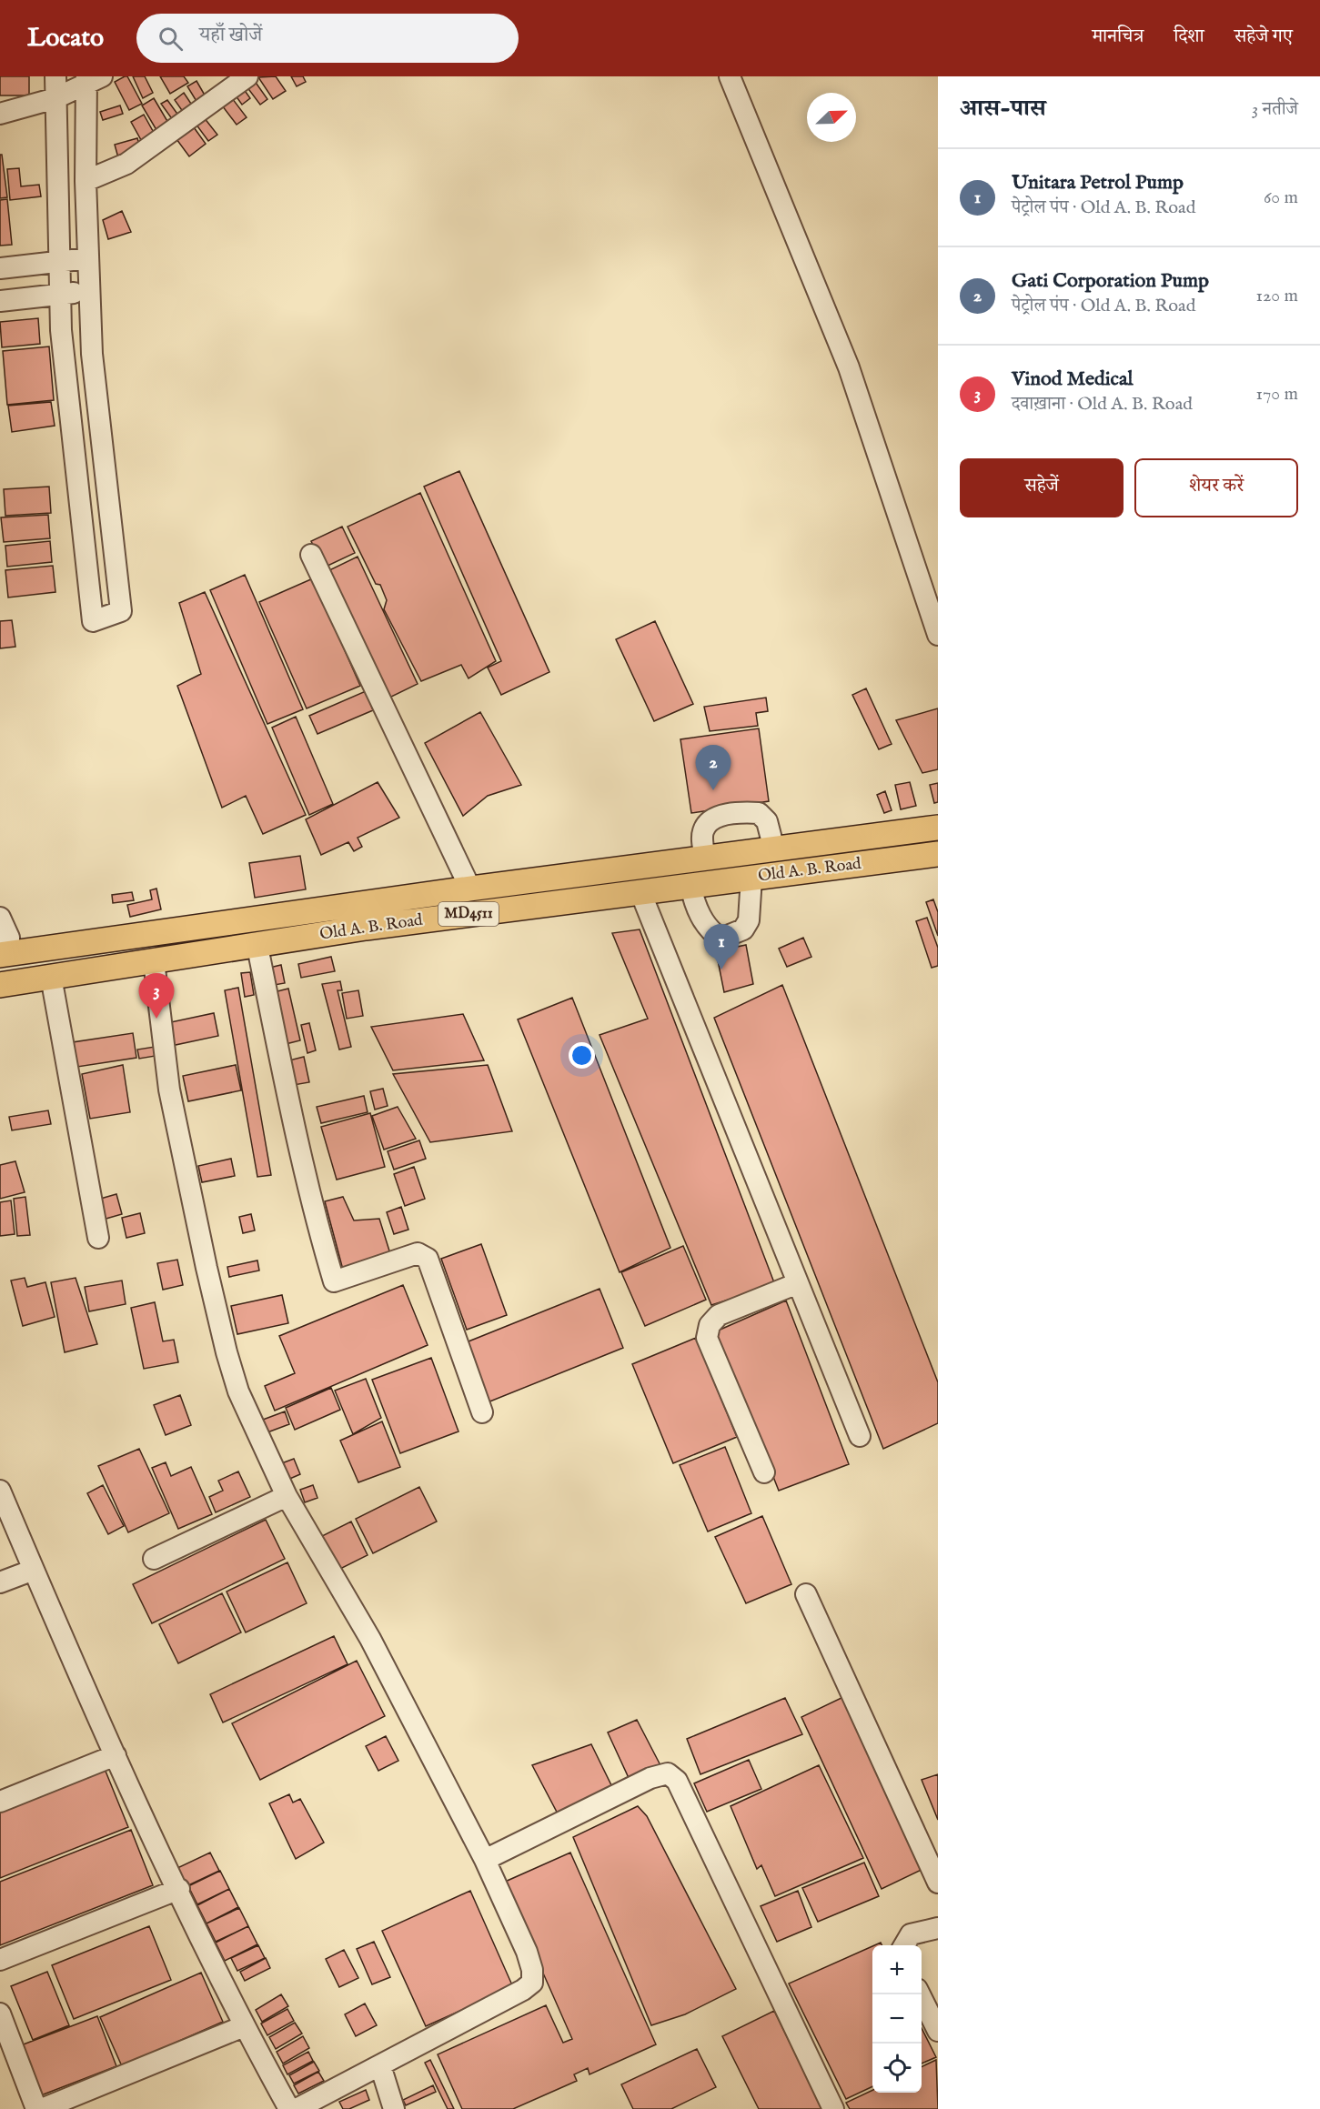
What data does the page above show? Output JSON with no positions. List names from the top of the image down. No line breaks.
{"streets":{"main road":["Old A. B. Road","MD4511"]},"north":"top right","page":{"header":"Locato","search":"यहाँ खोजें","nav":["मानचित्र","दिशा","सहेजे गए"],"heading":["आस-पास","3 नतीजे"],"list":[{"mark":"1","name":"Unitara Petrol Pump","note":"पेट्रोल पंप · Old A. B. Road","value":"60 m"},{"mark":"2","name":"Gati Corporation Pump","note":"पेट्रोल पंप · Old A. B. Road","value":"120 m"},{"mark":"3","name":"Vinod Medical","note":"दवाख़ाना · Old A. B. Road","value":"170 m"}],"buttons":["सहेजें","शेयर करें"],"pins":["2","1","3"],"map_buttons":["+","−"]}}
